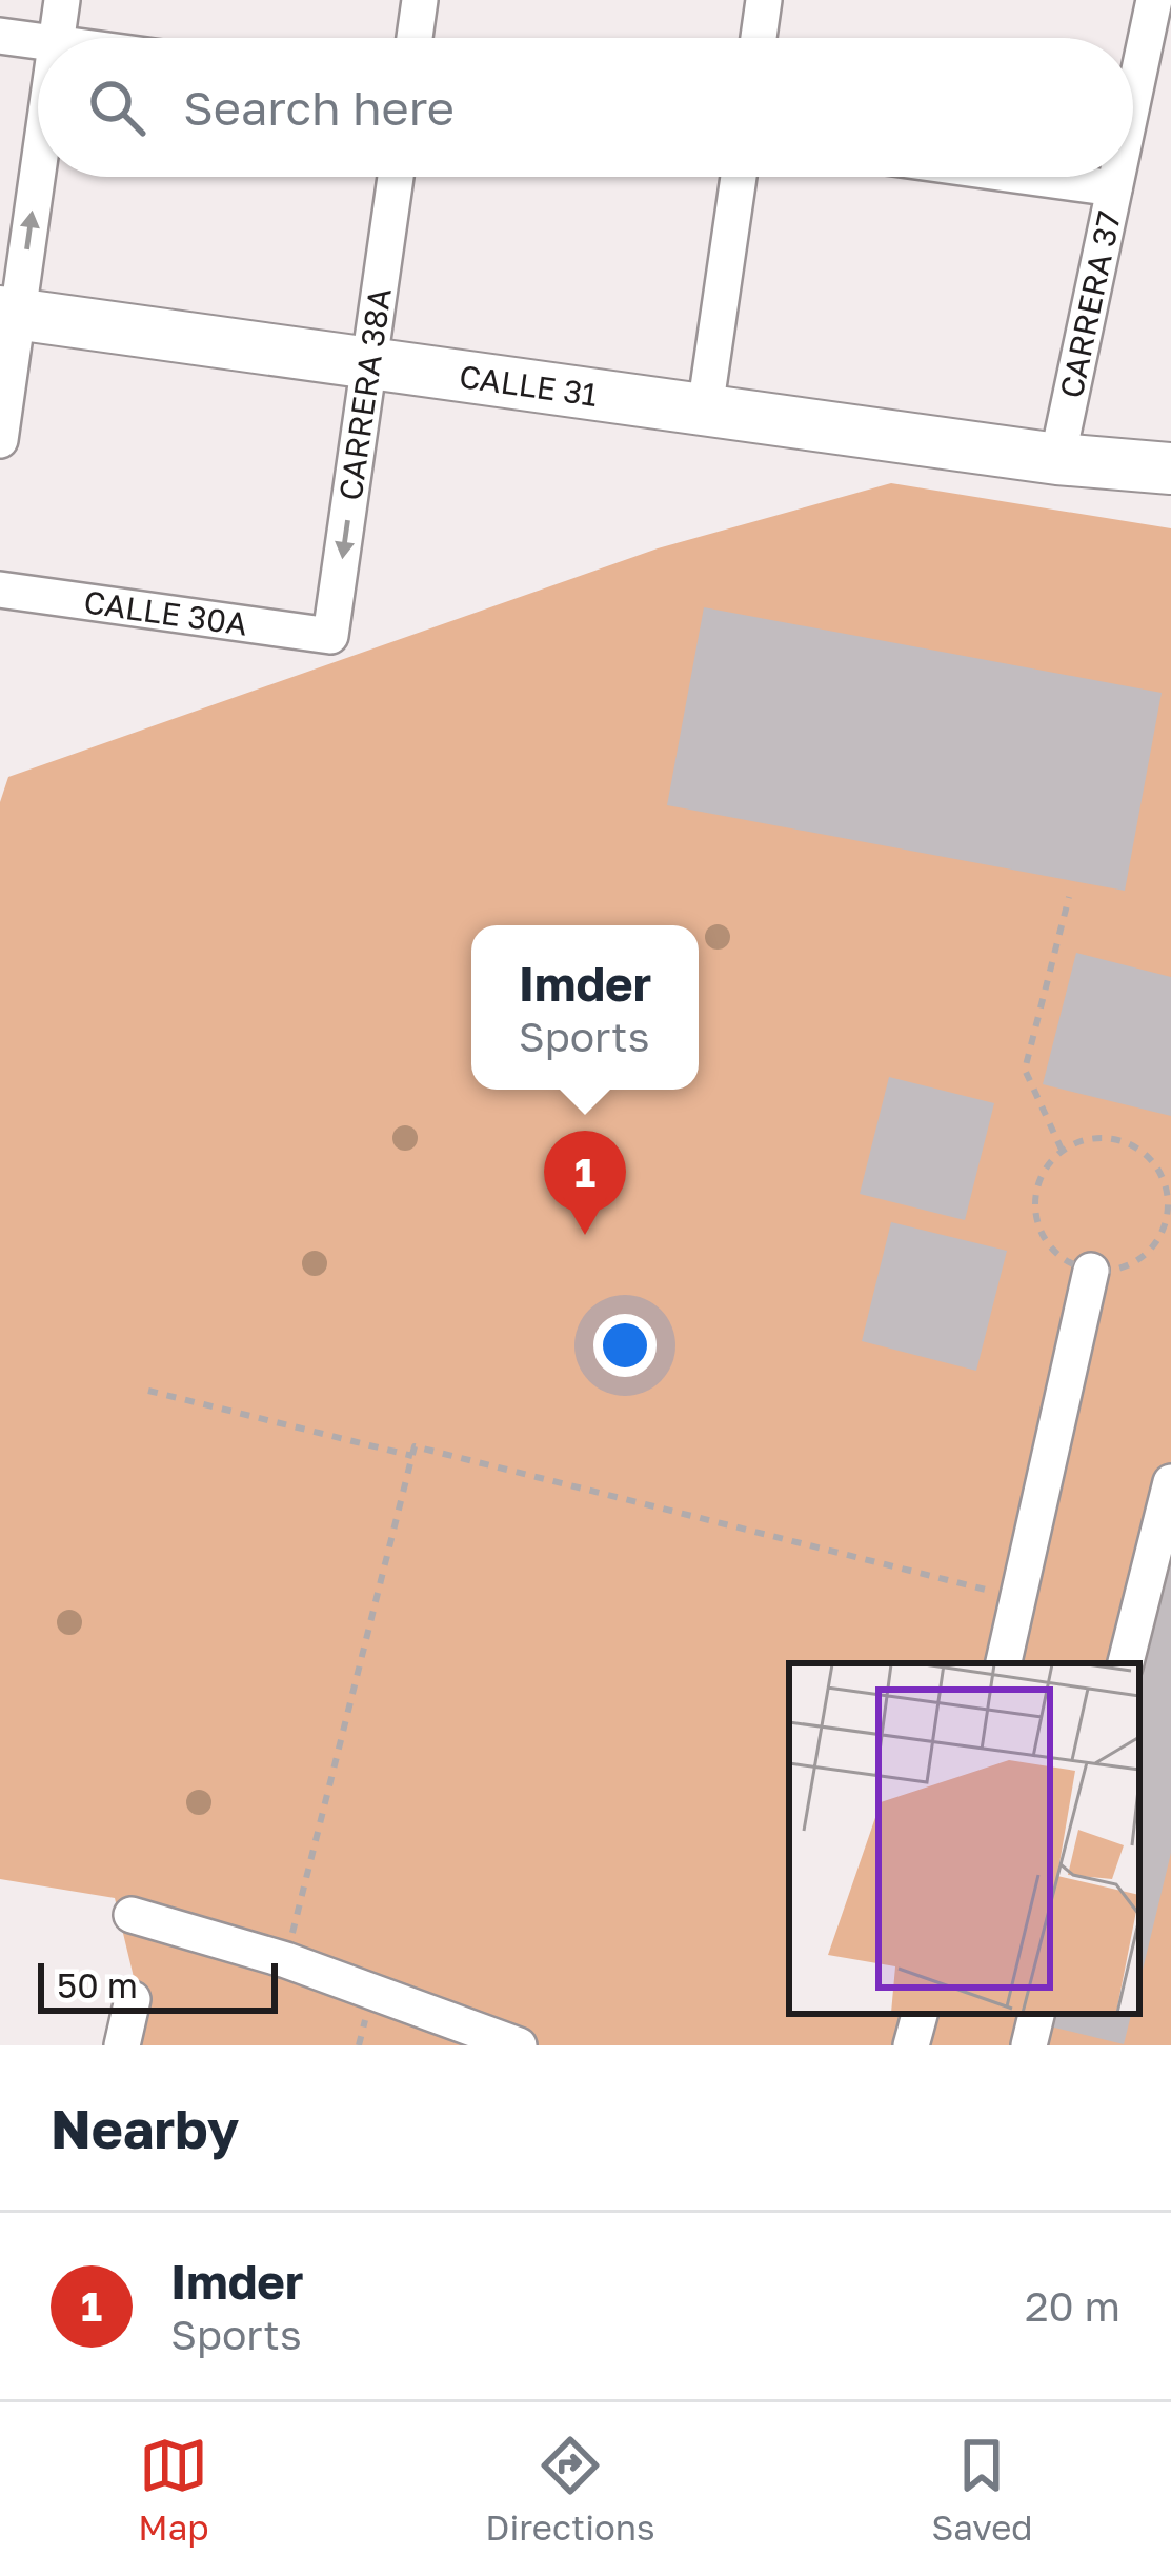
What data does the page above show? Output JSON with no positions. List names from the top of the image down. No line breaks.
{"streets":{"main road":["CALLE 31"],"street":["CARRERA 37","CARRERA 38A","CALLE 30A"]},"crossings":[["CARRERA 37","CALLE 31"],["CALLE 31","CARRERA 38A"],["CARRERA 38A","CALLE 30A"]],"one_way":["CARRERA 38A"],"scale_bar":"50 m","page":{"search":"Search here","popup":["Imder","Sports"],"pins":"1","scale":"50 m","heading":"Nearby","list":[{"mark":"1","name":"Imder","note":"Sports","value":"20 m"}],"nav":["Map","Directions","Saved"]}}
